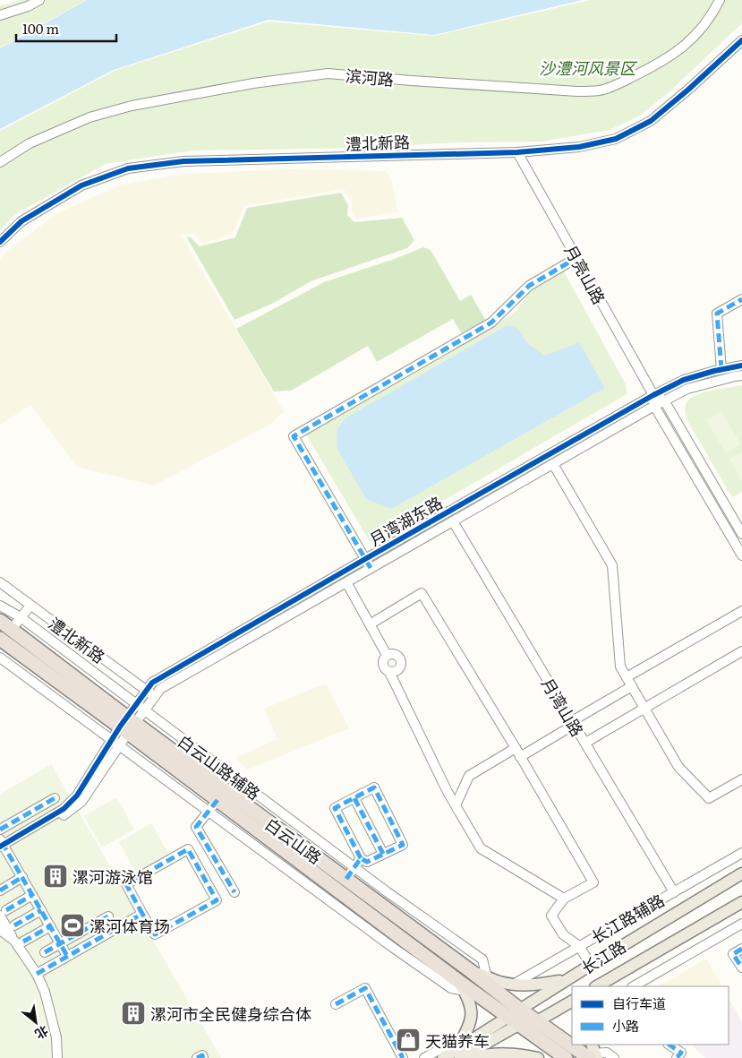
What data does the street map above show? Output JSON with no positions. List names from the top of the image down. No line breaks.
{"streets":{"highway":["白云山路"],"main road":["长江路"],"street":["滨河路","澧北新路","月亮山路","月湾湖东路","月湾山路","白云山路辅路","长江路辅路"]},"crossings":[["澧北新路","月亮山路"],["澧北新路","月湾湖东路"],["月亮山路","月湾湖东路"],["月湾湖东路","月湾山路"],["月湾湖东路","白云山路辅路"],["月湾湖东路","白云山路"],["月湾山路","长江路辅路"],["白云山路辅路","白云山路"],["白云山路","长江路"]],"parks":["沙澧河风景区"],"places":{"building":["漯河游泳馆","漯河市全民健身综合体"],"sports":["漯河体育场"],"shop":["天猫养车"]},"legend":["自行车道","小路"],"scale_bar":"100 m","north":"bottom right"}
